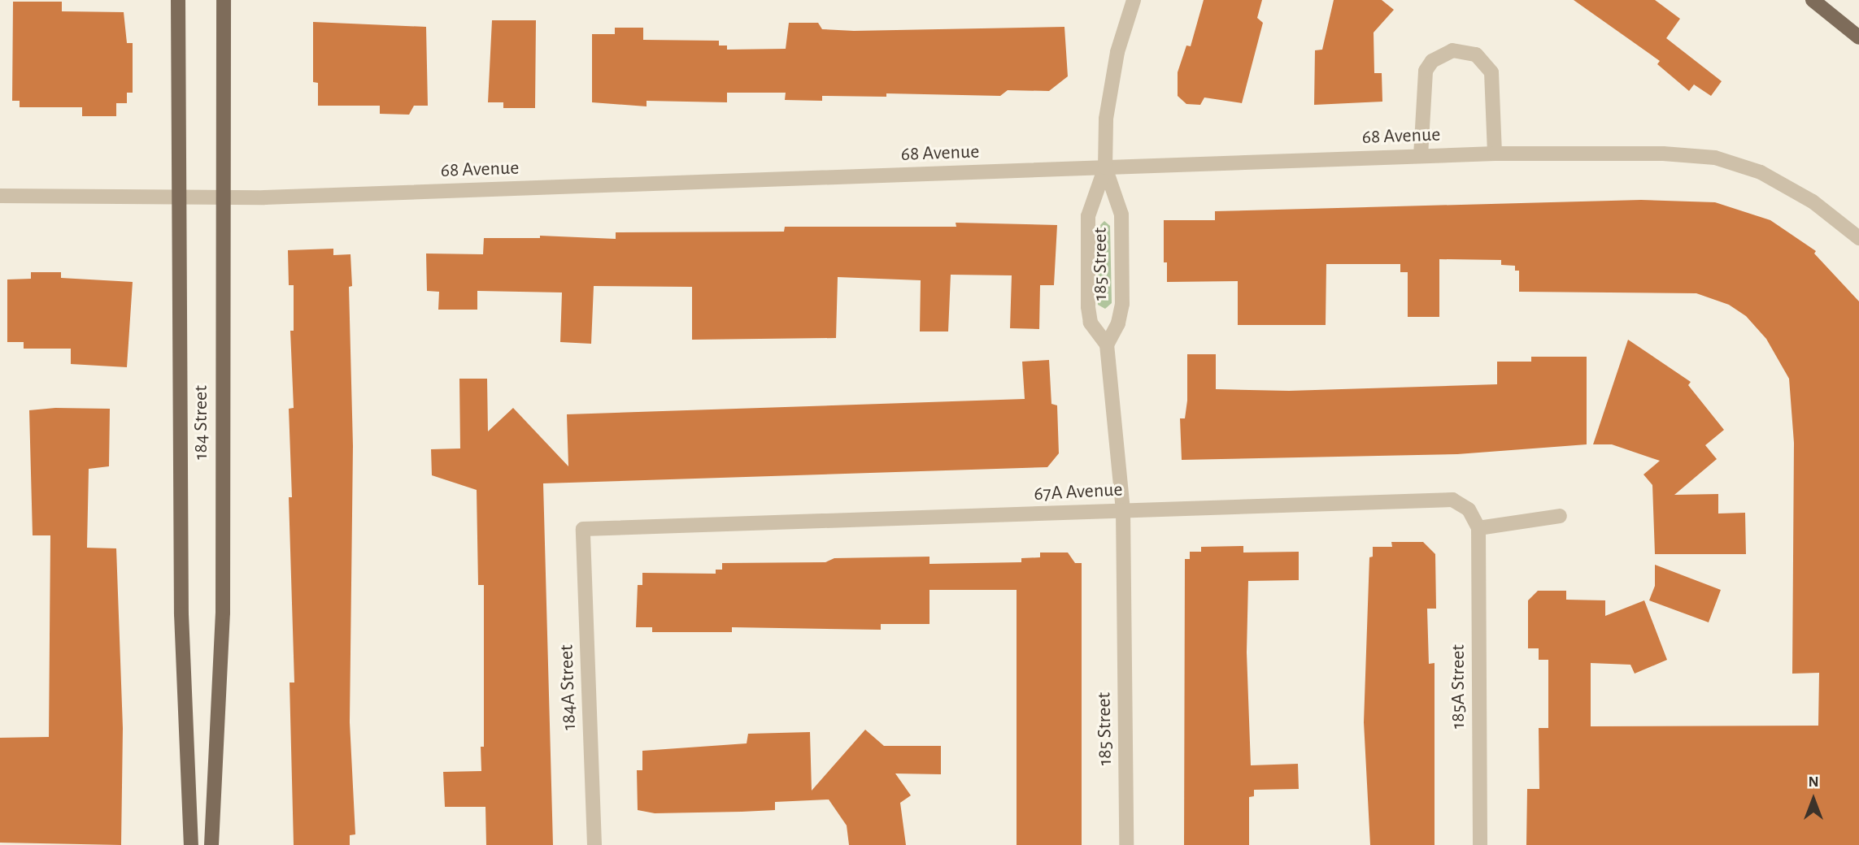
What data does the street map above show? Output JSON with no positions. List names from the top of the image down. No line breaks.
{"streets":{"main road":["184 Street"],"street":["68 Avenue","185 Street","67A Avenue","185A Street","184A Street"]},"crossings":[["68 Avenue","185 Street"],["68 Avenue","184 Street"],["185 Street","67A Avenue"],["67A Avenue","185A Street"],["67A Avenue","184A Street"]],"north":"top"}
